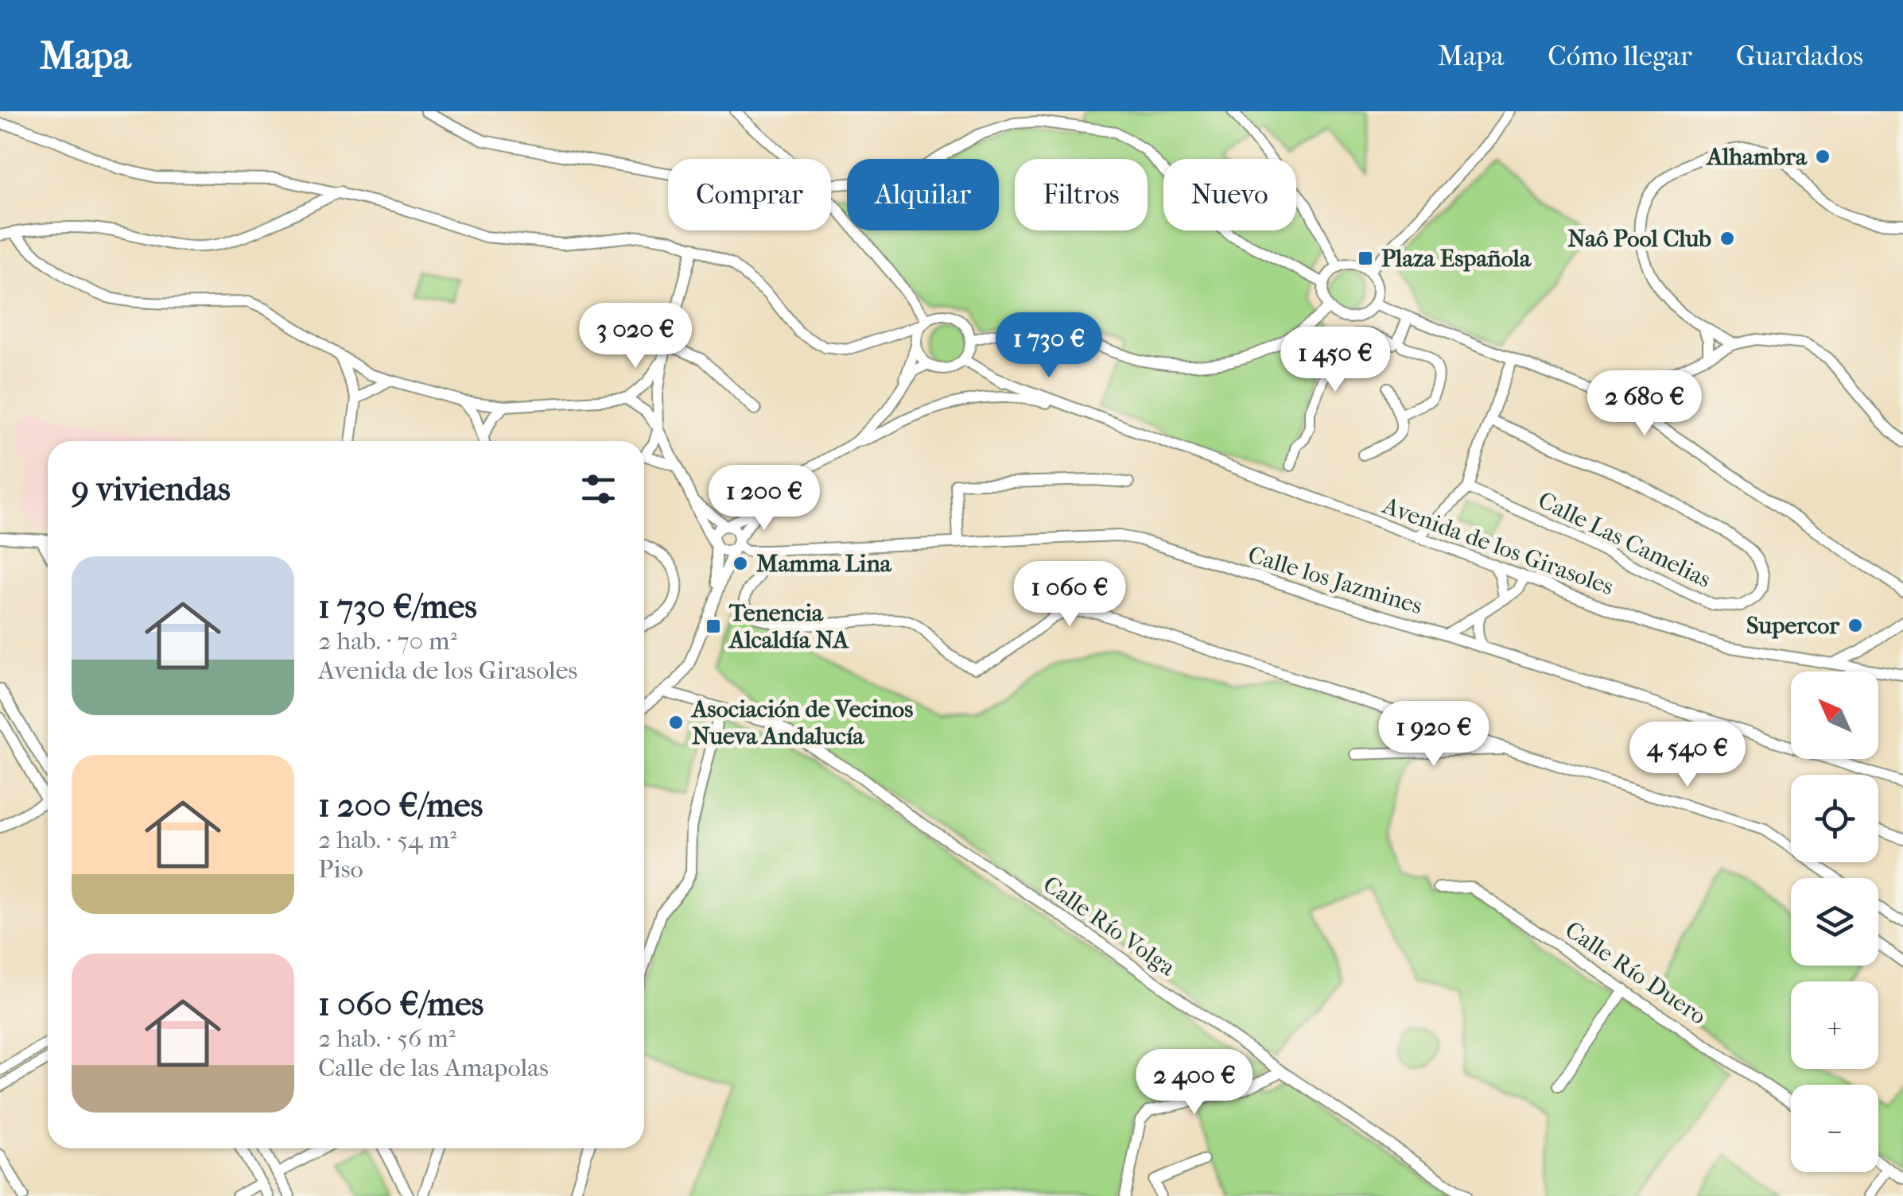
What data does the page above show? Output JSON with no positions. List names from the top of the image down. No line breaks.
{"streets":{"street":["Calle Las Camelias","Avenida de los Girasoles","Calle los Jazmines","Calle Río Volga","Calle Río Duero"]},"places":{"other":["Alhambra","Naô Pool Club","Mamma Lina","Supercor","Asociación de Vecinos Nueva Andalucía"],"transit":["Plaza Española","Tenencia Alcaldía NA"]},"north":"top left","page":{"header":"Mapa","nav":["Mapa","Cómo llegar","Guardados"],"chip":["Comprar","Alquilar","Filtros","Nuevo"],"price":["3 020 €","1 730 €","1 450 €","2 680 €","1 200 €","1 060 €","1 920 €","4 540 €","2 400 €"],"heading":"9 viviendas","list":[{"name":"1 730 €/mes","note":"2 hab. · 70 m² · Avenida de los Girasoles"},{"name":"1 200 €/mes","note":"2 hab. · 54 m² · Piso"},{"name":"1 060 €/mes","note":"2 hab. · 56 m² · Calle de las Amapolas"}],"map_buttons":["+","−"]}}
